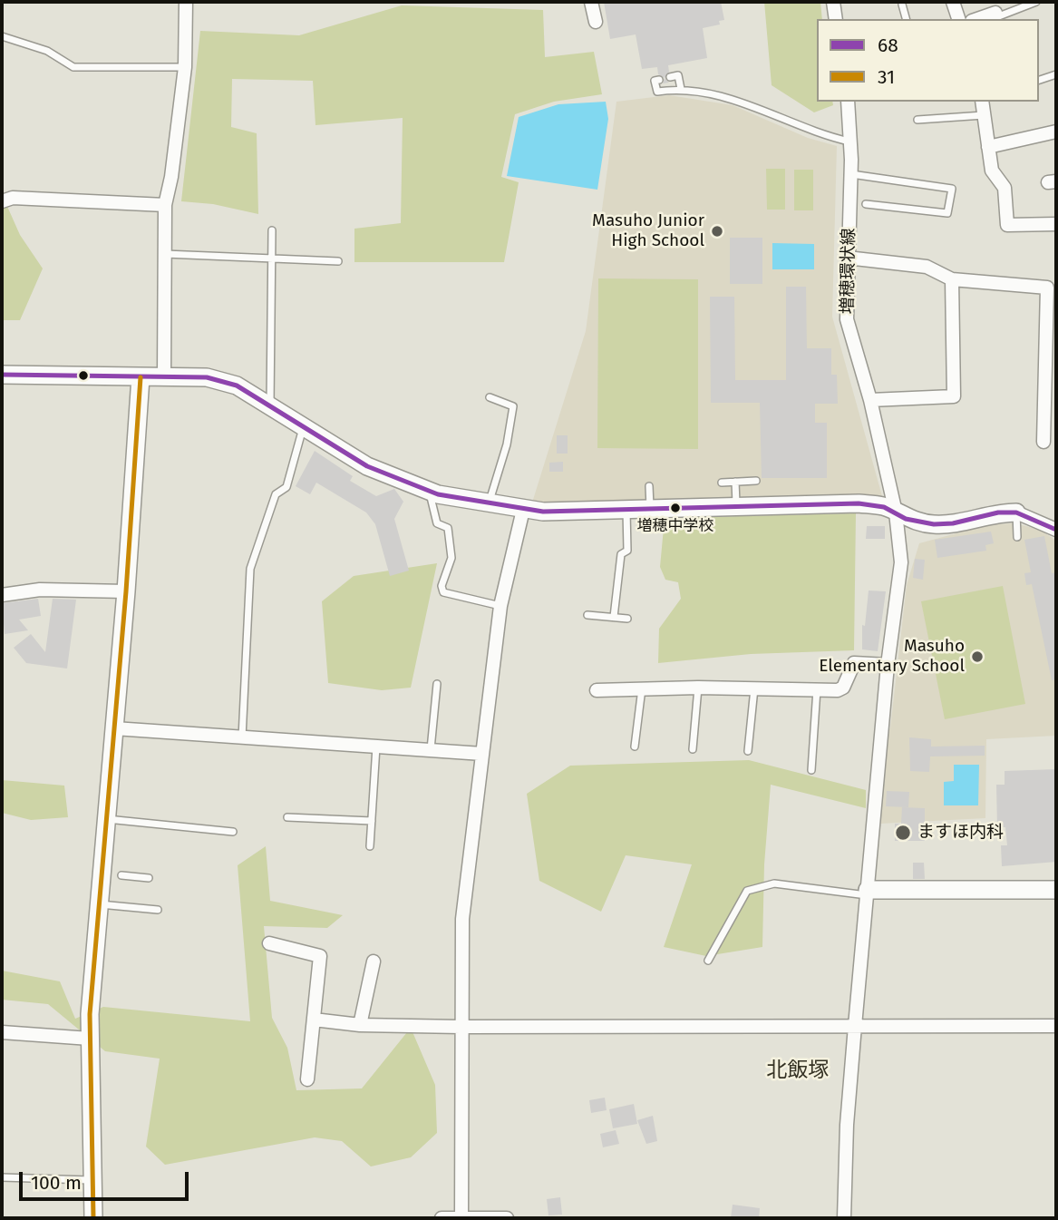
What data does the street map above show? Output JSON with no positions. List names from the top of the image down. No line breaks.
{"streets":{"street":["増穂環状線"]},"districts":["北飯塚"],"places":["Masuho Junior High School","増穂中学校","Masuho Elementary School","ますほ内科"],"lines":["transit line 68","transit line 31"],"legend":["68","31"],"scale_bar":"100 m"}
